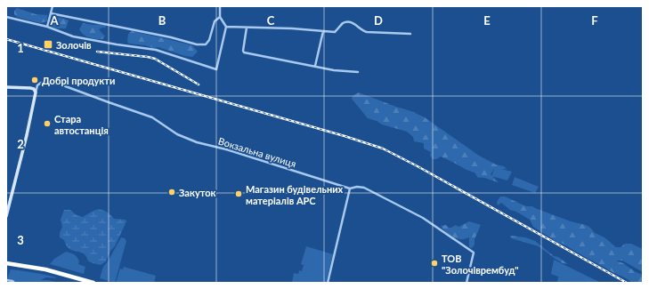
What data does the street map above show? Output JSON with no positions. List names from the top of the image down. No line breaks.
{"streets":{"street":["Вокзальна вулиця"]},"places":{"transit":["Золочів"],"other":["Добрі продукти","Стара автостанція","Закуток","Магазин будівельних матеріалів APC","ТОВ \"Золочіврембуд\""]},"grid":{"columns":["A","B","C","D","E","F"],"rows":["1","2","3"]}}
